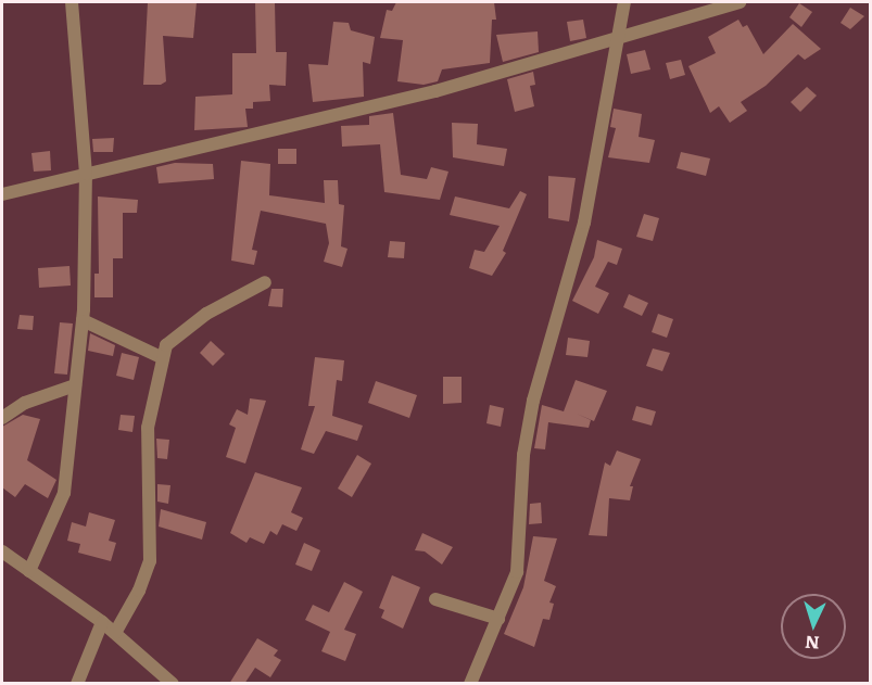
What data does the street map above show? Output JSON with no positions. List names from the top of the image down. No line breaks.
{"north":"bottom"}
